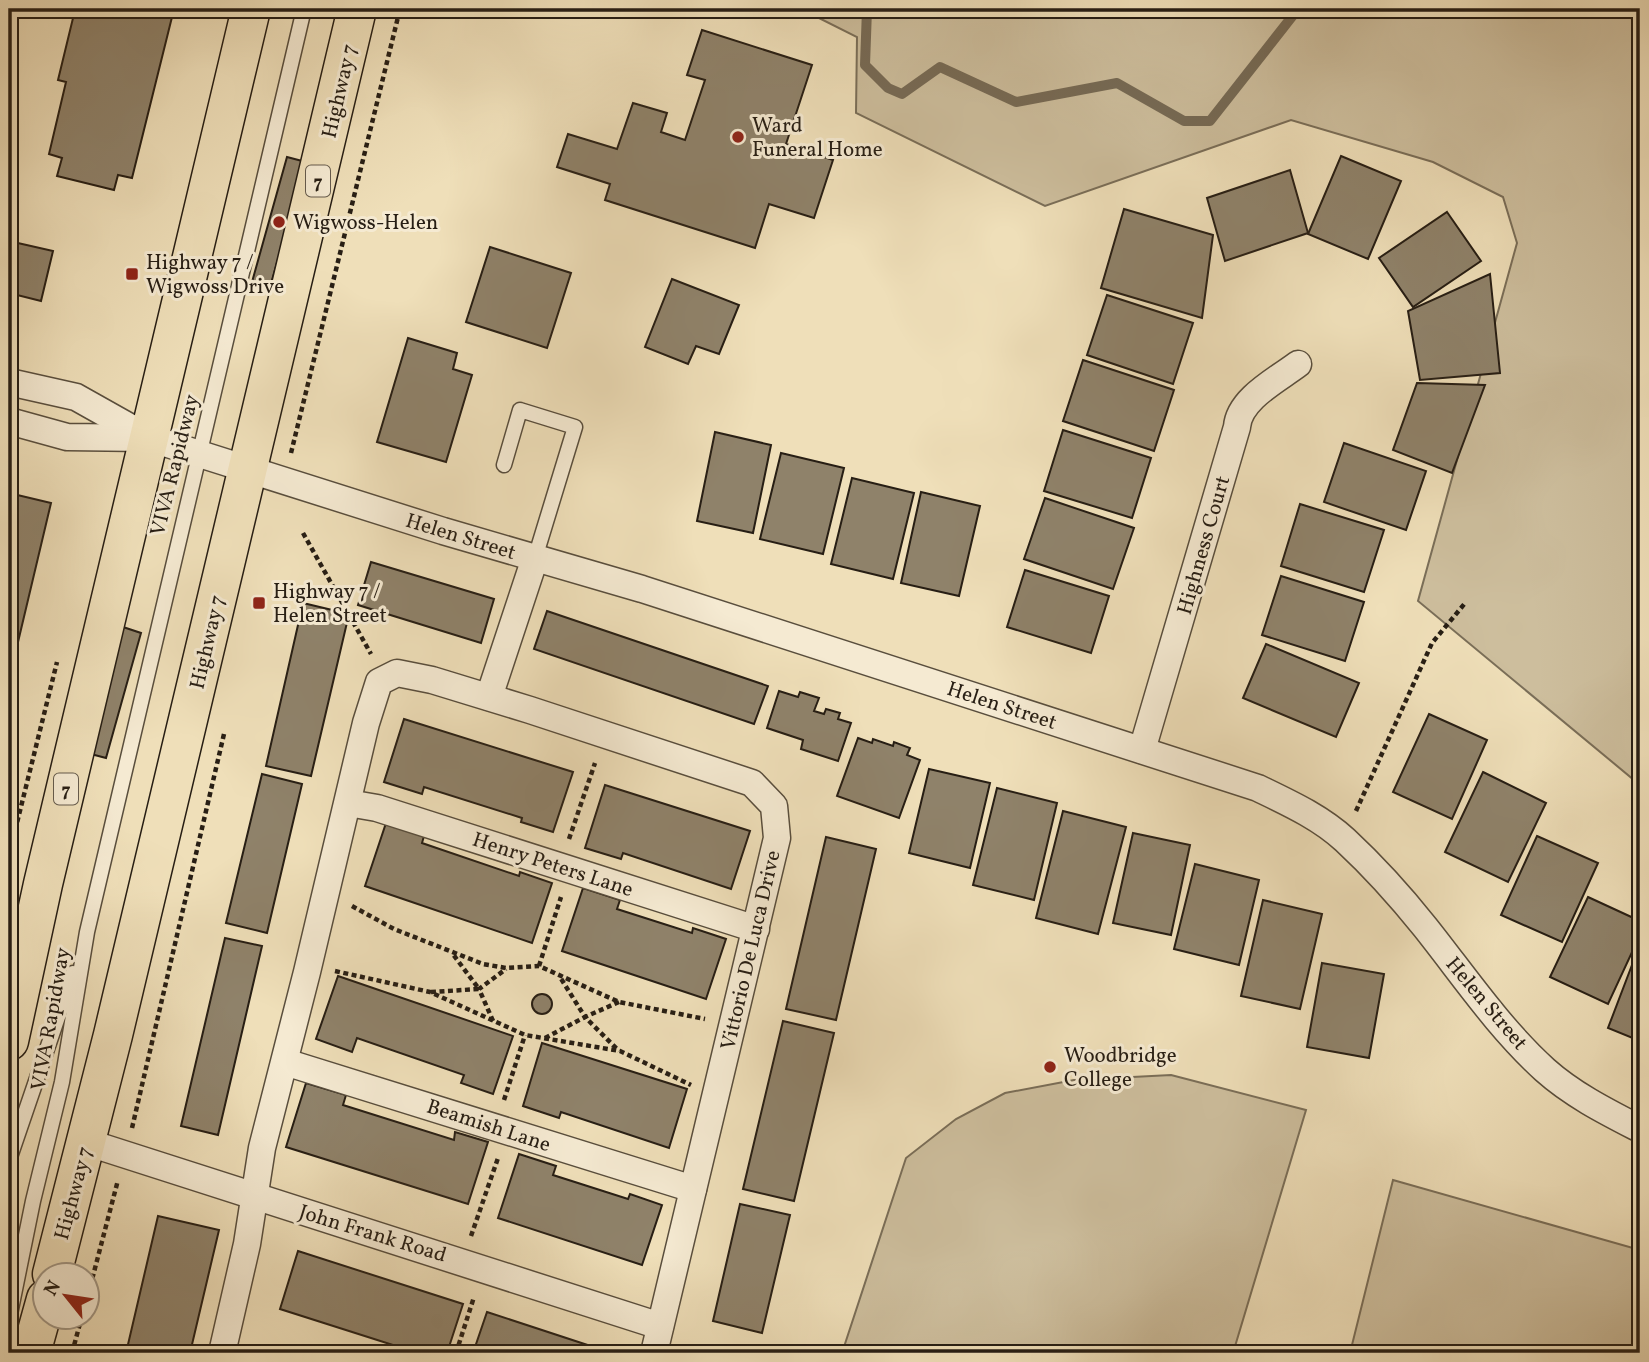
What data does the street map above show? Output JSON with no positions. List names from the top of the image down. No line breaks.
{"streets":{"main road":["Highway 7","7"],"street":["Helen Street","Highness Court","Henry Peters Lane","Vittorio De Luca Drive","Beamish Lane","John Frank Road"],"lane":["VIVA Rapidway"]},"crossings":[["Highway 7","Helen Street"],["Highway 7","John Frank Road"],["7","Helen Street"],["VIVA Rapidway","Helen Street"],["Helen Street","Highness Court"],["Henry Peters Lane","Vittorio De Luca Drive"],["Vittorio De Luca Drive","Beamish Lane"],["Vittorio De Luca Drive","John Frank Road"]],"places":{"other":["Ward Funeral Home","Wigwoss-Helen","Woodbridge College"],"transit":["Highway 7 / Wigwoss Drive","Highway 7 / Helen Street"]},"north":"top left"}
